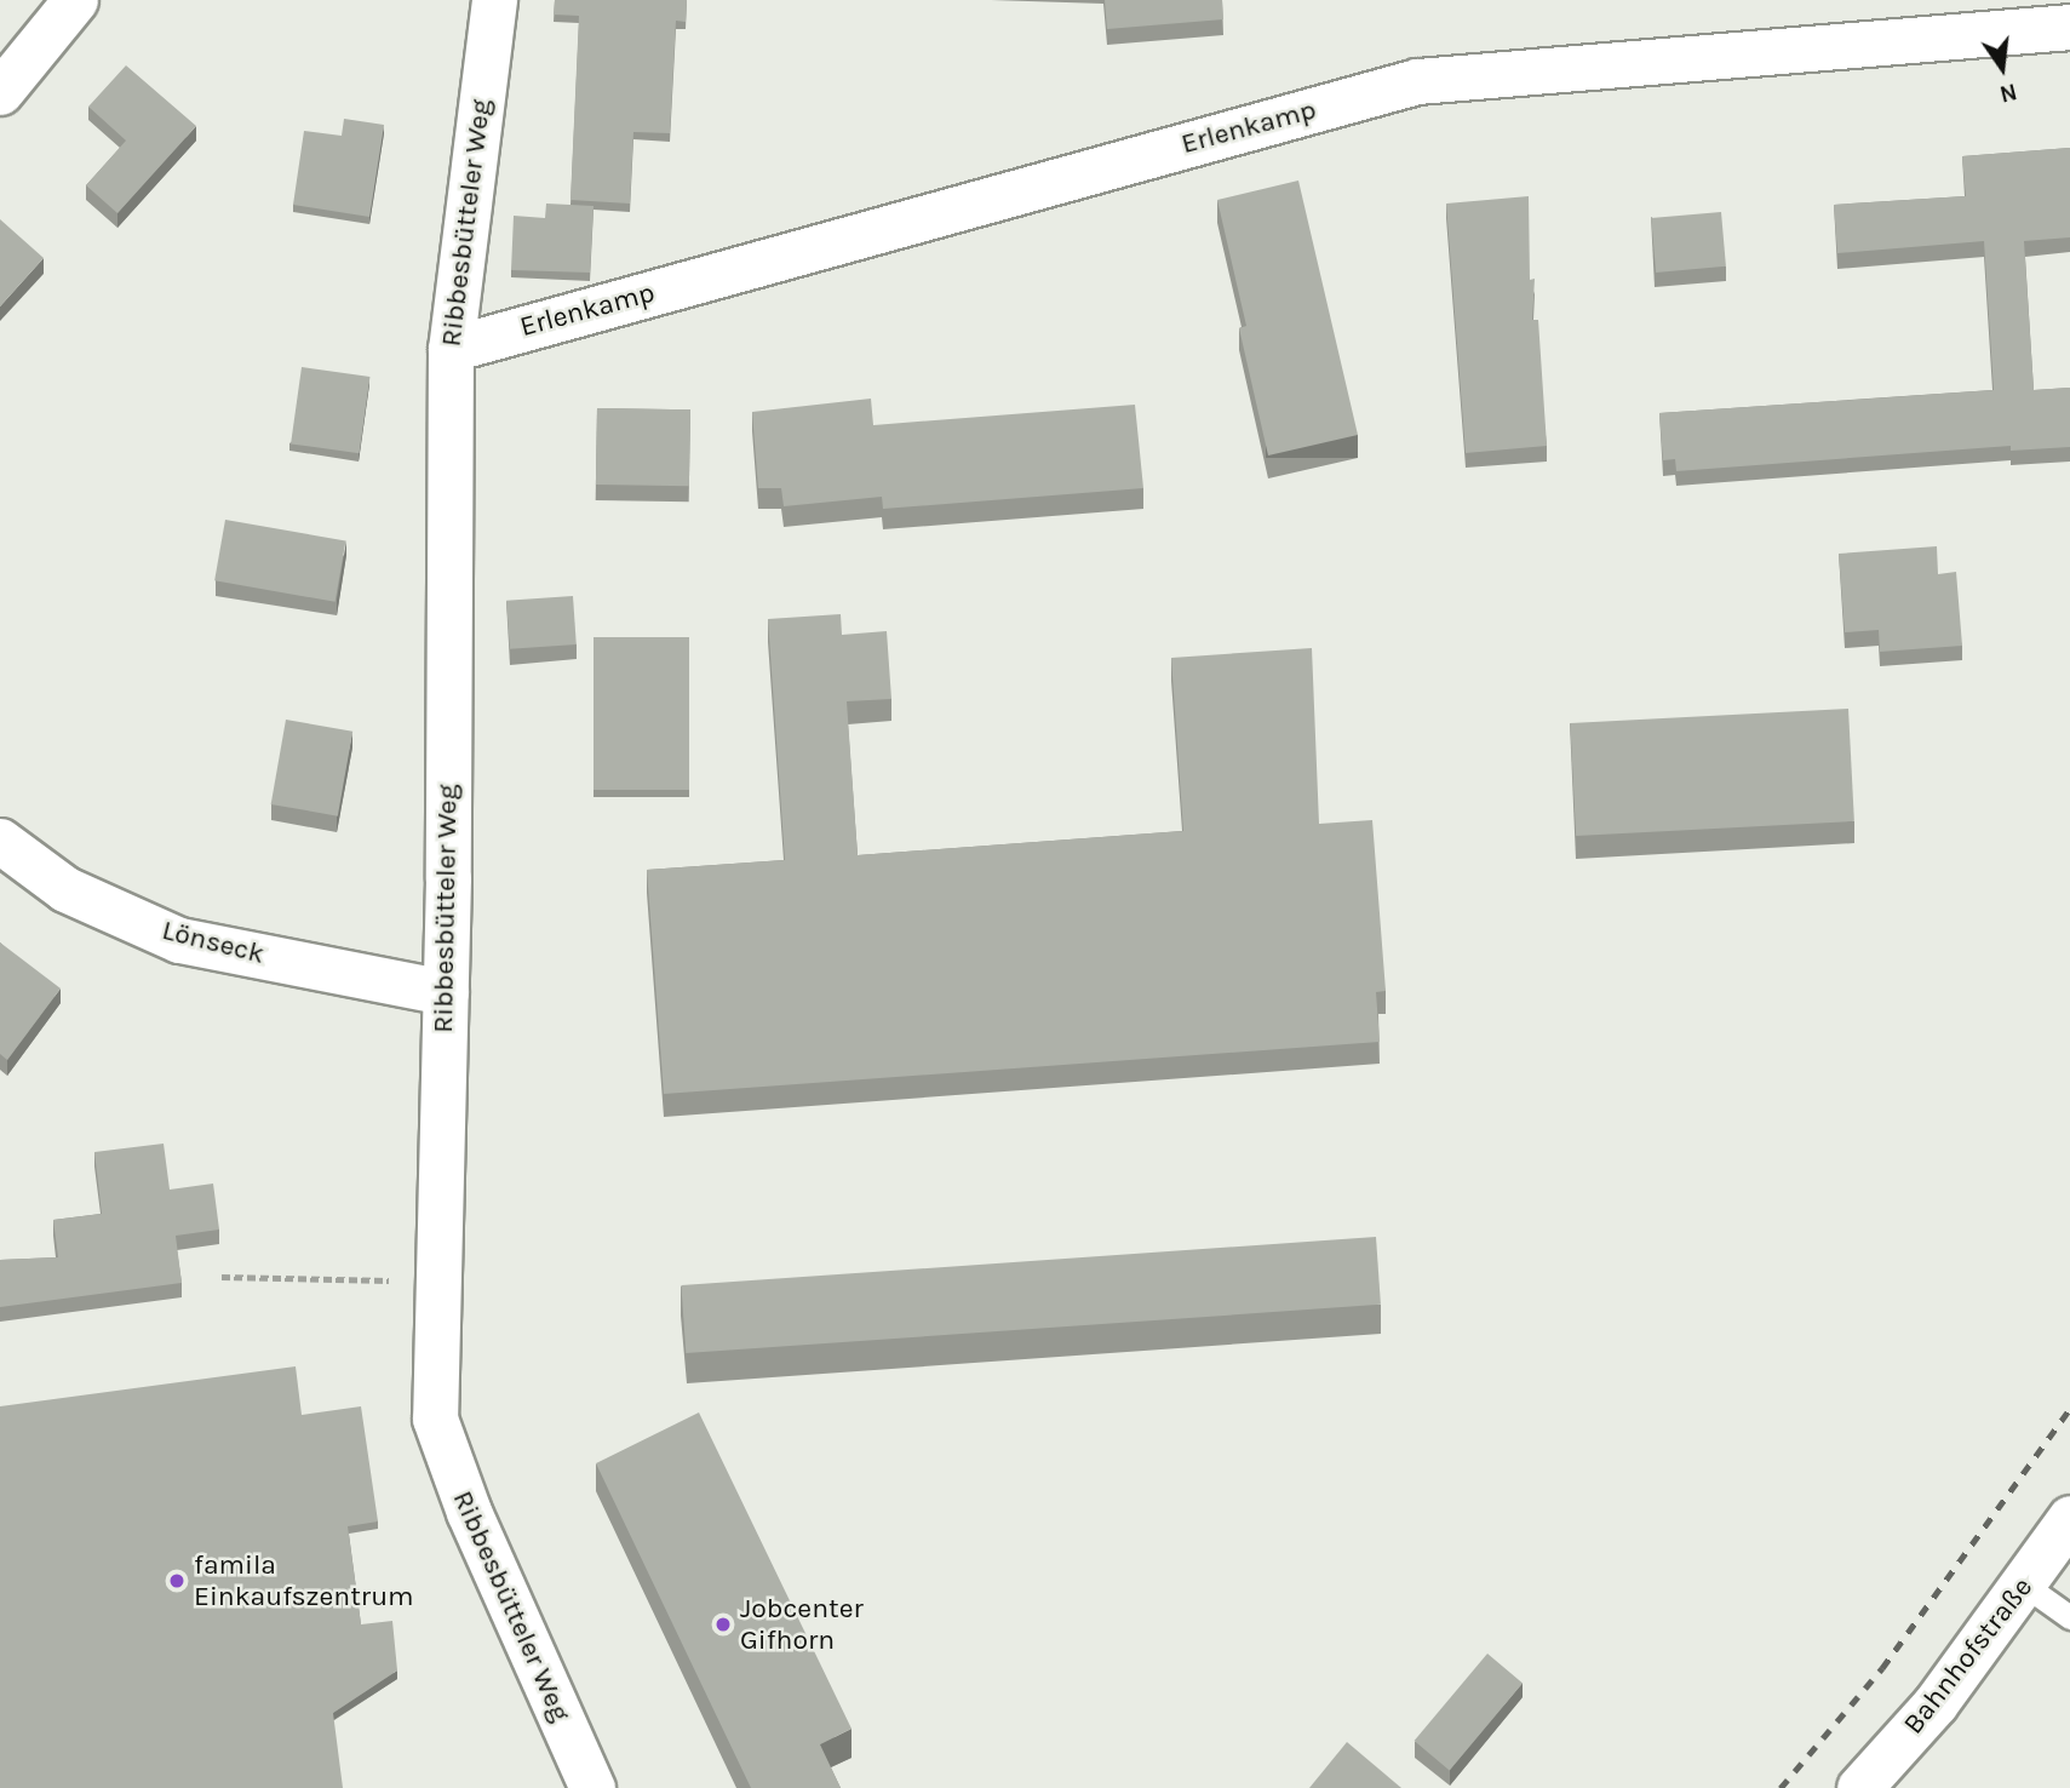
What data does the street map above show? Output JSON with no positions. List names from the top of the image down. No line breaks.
{"streets":{"street":["Erlenkamp","Ribbesbütteler Weg","Lönseck","Bahnhofstraße"]},"crossings":[["Erlenkamp","Ribbesbütteler Weg"],["Ribbesbütteler Weg","Lönseck"]],"places":["famila Einkaufszentrum","Jobcenter Gifhorn"],"north":"bottom"}
